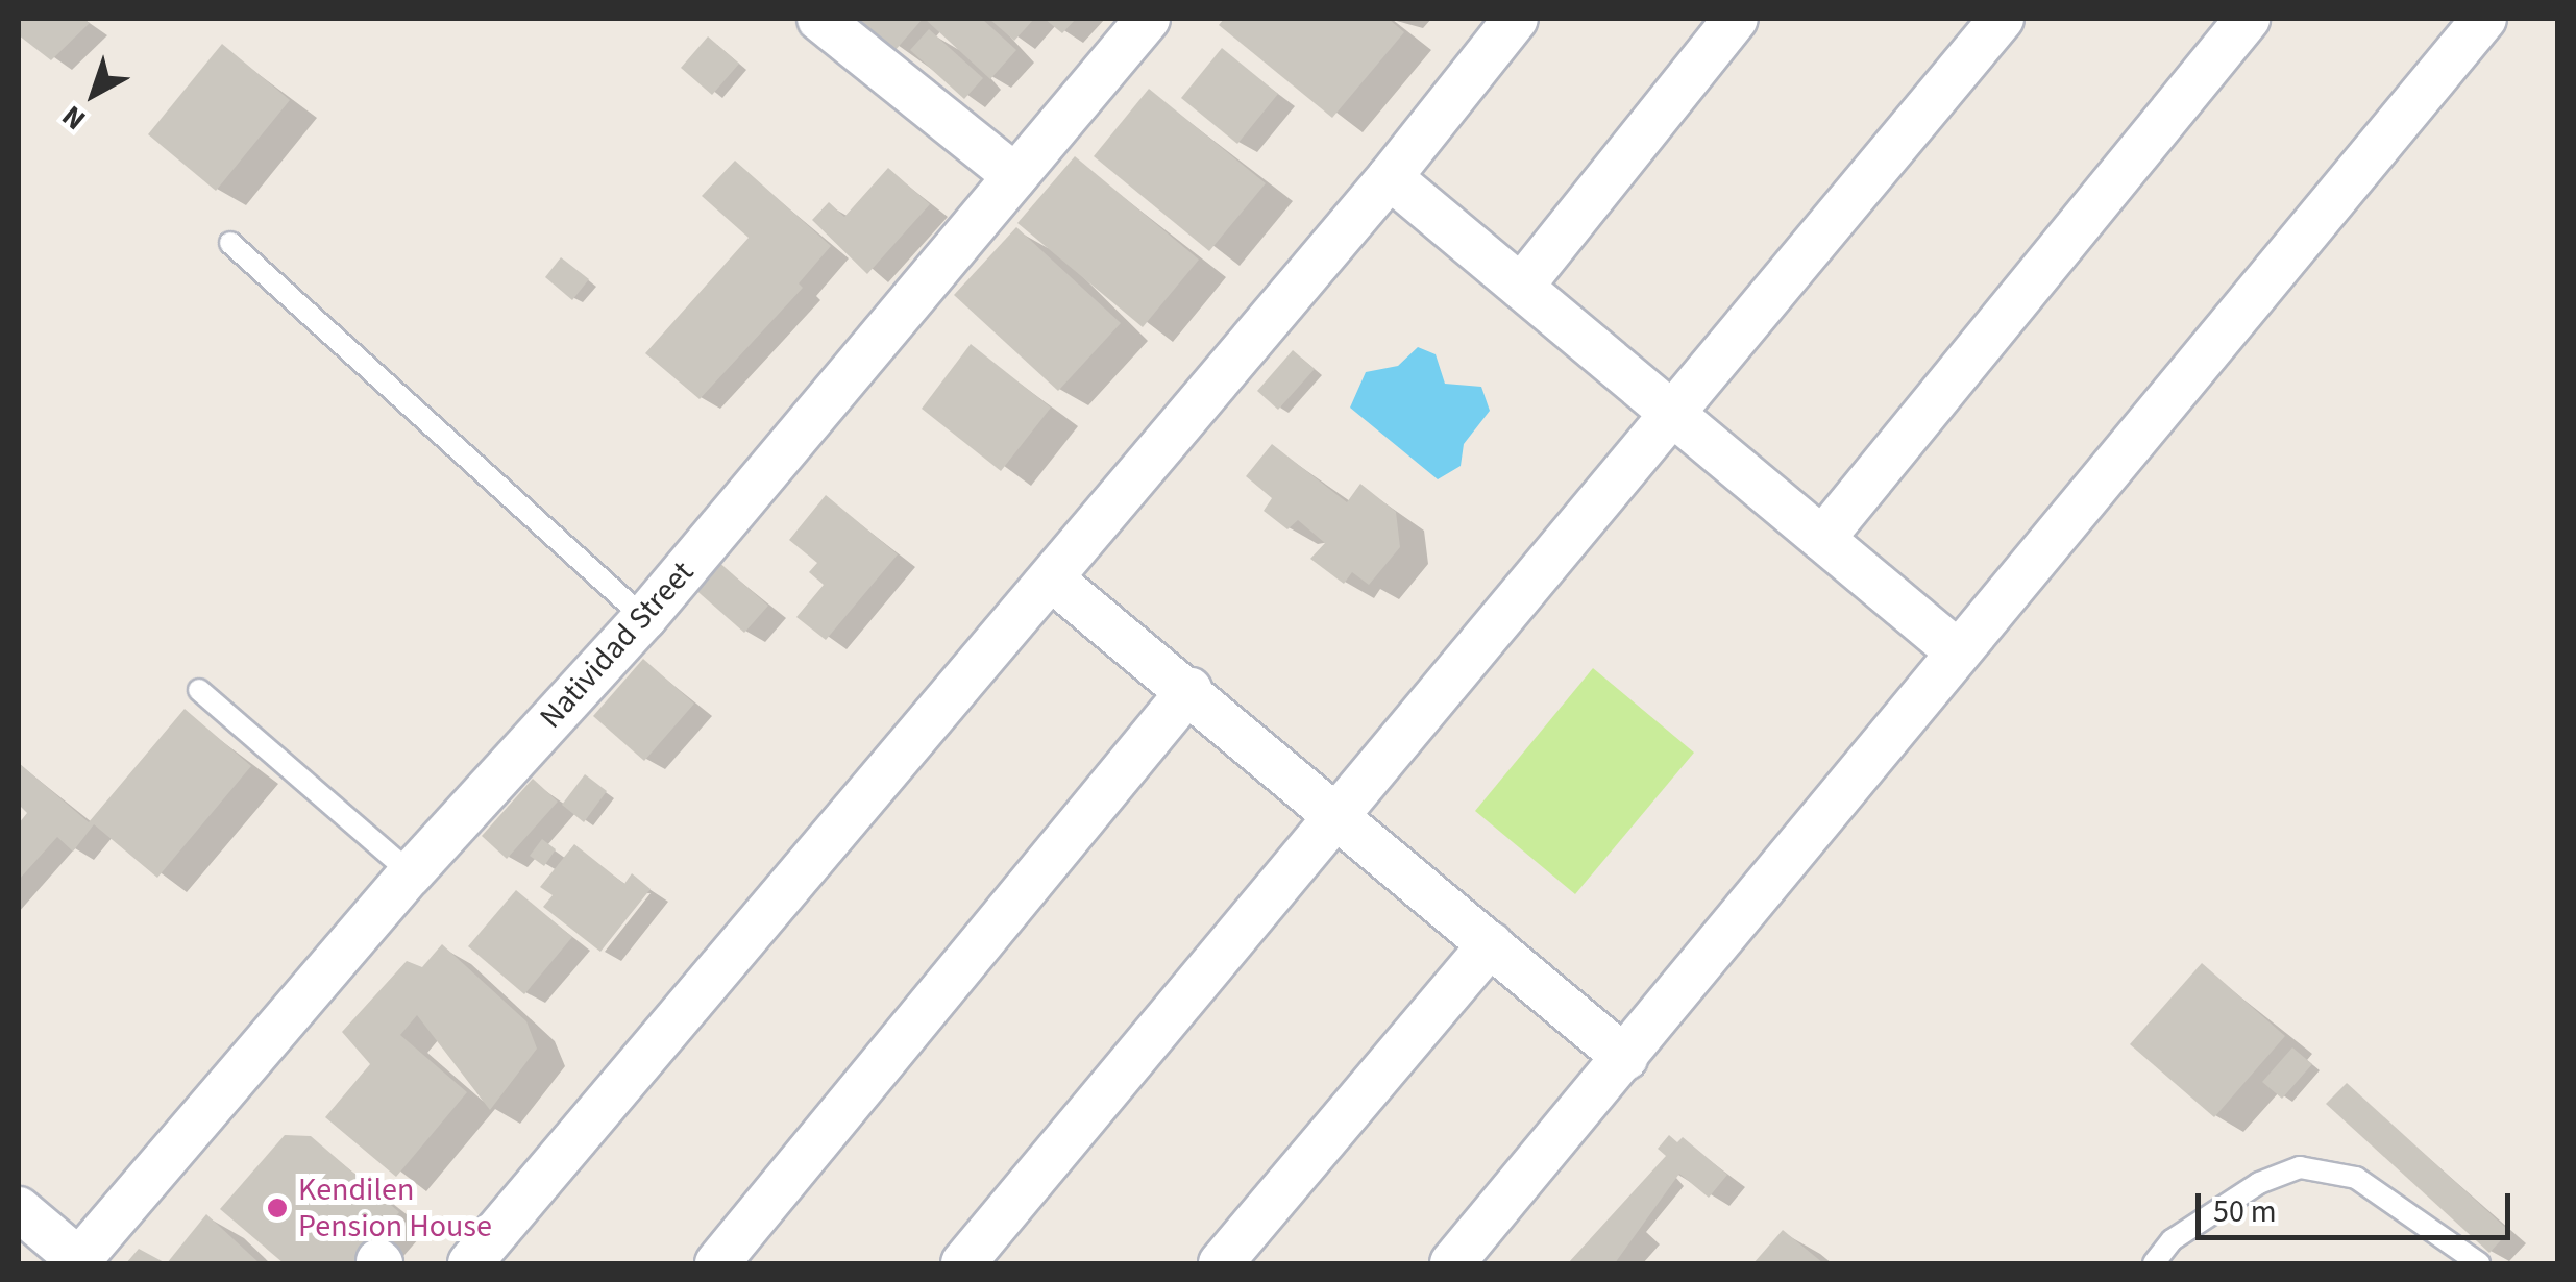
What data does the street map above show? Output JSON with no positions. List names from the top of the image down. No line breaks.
{"streets":{"street":["Natividad Street"]},"places":["Kendilen Pension House"],"scale_bar":"50 m","north":"bottom left"}
